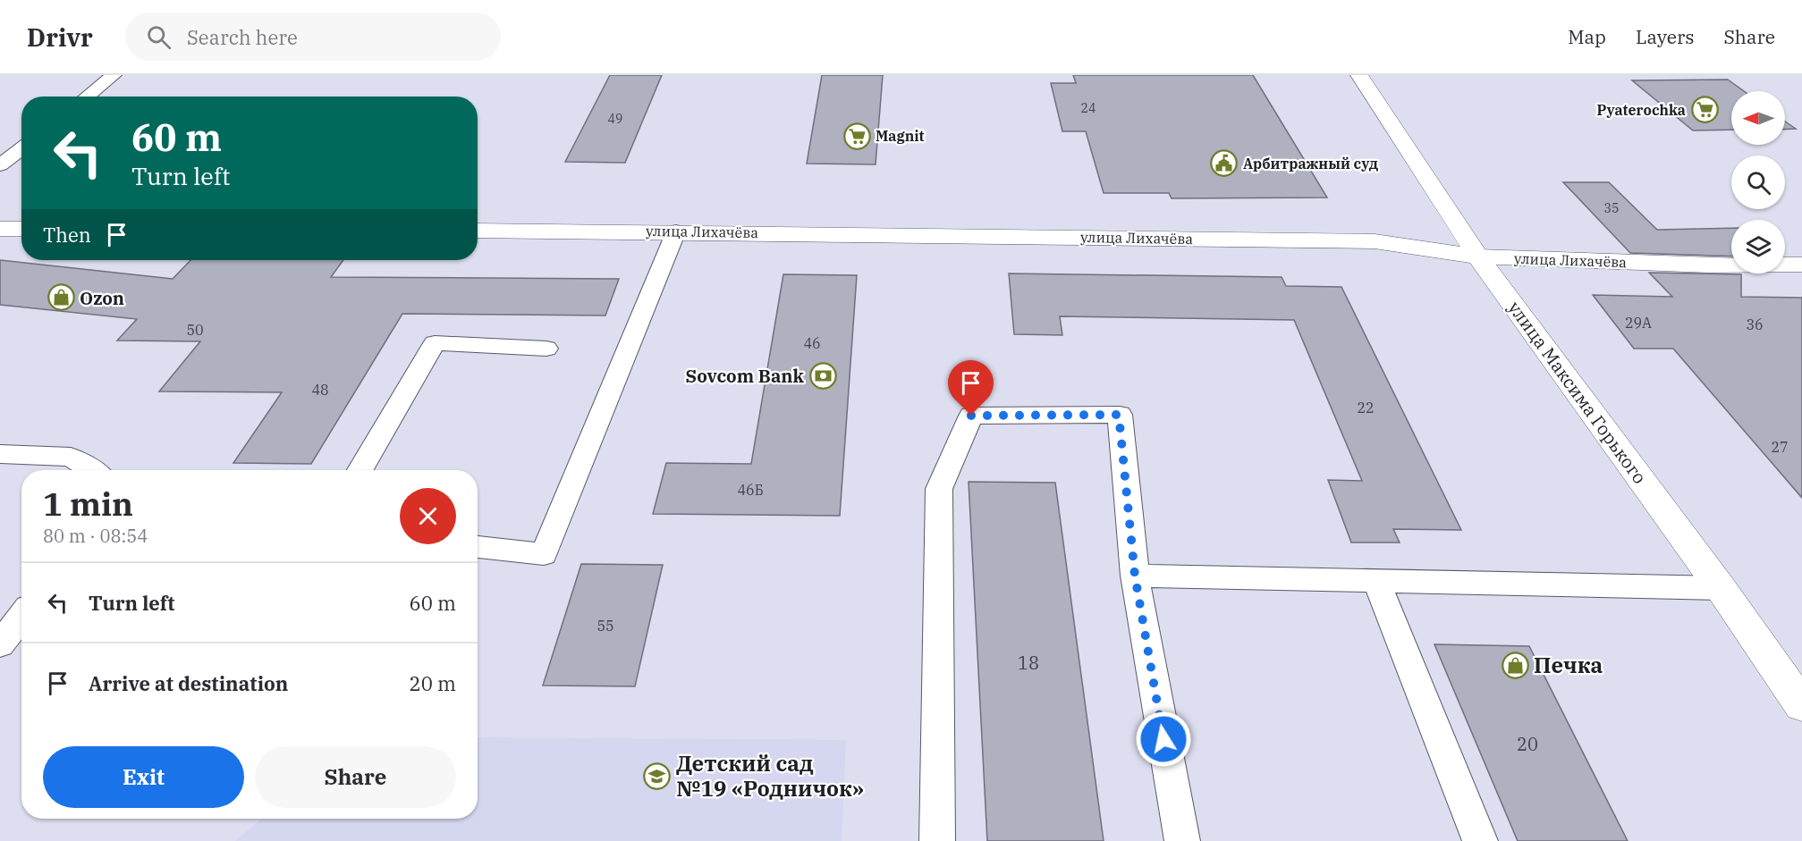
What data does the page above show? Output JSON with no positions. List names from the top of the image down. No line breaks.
{"streets":{"street":["улица Лихачёва","улица Максима Горького"]},"crossings":[["улица Лихачёва","улица Максима Горького"]],"places":{"supermarket":["Pyaterochka","Magnit"],"public building":["Арбитражный суд"],"shop":["Ozon","Печка"],"bank":["Sovcom Bank"],"school or university":["Детский сад №19 «Родничок»"]},"house_numbers":["24","49","35","29А","36","50","46","48","22","27","46Б","55","18","20"],"north":"left","page":{"header":"Drivr","search":"Search here","nav":["Map","Layers","Share"],"turn":["60 m","Turn left"],"then":"Then","heading":["1 min","80 m · 08:54"],"list":[{"name":"Turn left","value":"60 m"},{"name":"Arrive at destination","value":"20 m"}],"buttons":["Exit","Share"]}}
